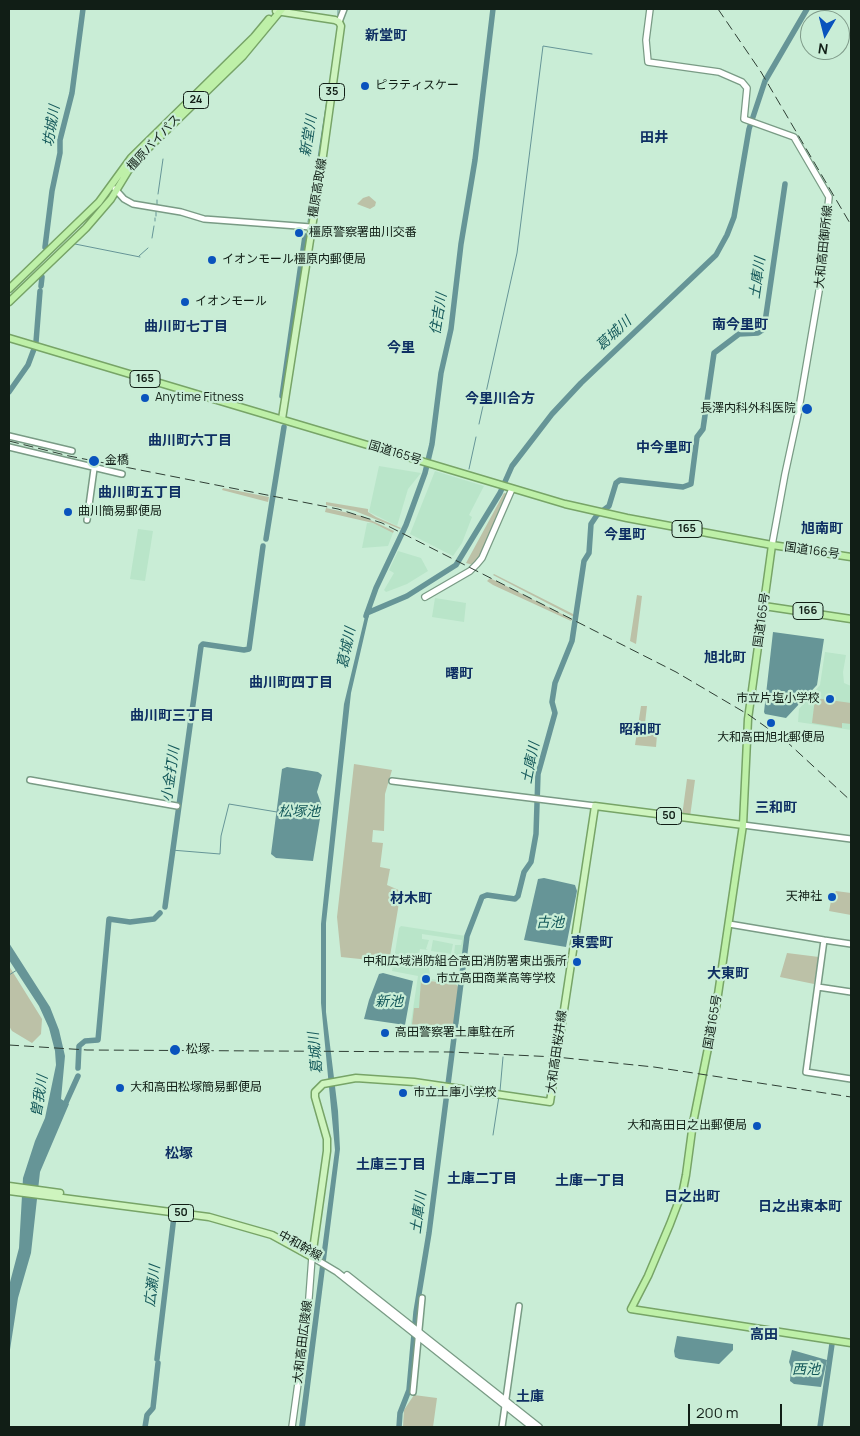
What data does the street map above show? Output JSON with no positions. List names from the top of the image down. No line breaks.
{"streets":{"highway":["24","橿原バイパス","165","国道165号","国道166号","166"],"main road":["35","橿原高取線","大和高田御所線","50","大和高田桜井線","中和幹線","大和高田広陵線"]},"crossings":[["橿原高取線","国道165号"],["大和高田御所線","国道165号"],["大和高田御所線","国道166号"],["国道165号","国道166号"],["国道165号","166"],["国道165号","50"],["50","大和高田桜井線"],["大和高田桜井線","中和幹線"],["大和高田桜井線","大和高田広陵線"],["中和幹線","大和高田広陵線"]],"districts":["新堂町","田井","南今里町","曲川町七丁目","今里","今里川合方","曲川町六丁目","中今里町","曲川町五丁目","旭南町","今里町","旭北町","曙町","曲川町四丁目","曲川町三丁目","昭和町","三和町","材木町","東雲町","大東町","松塚","土庫三丁目","土庫二丁目","土庫一丁目","日之出町","日之出東本町","高田","土庫"],"water":["坊城川","新堂川","土庫川","住吉川","葛城川","小金打川","松塚池","古池","新池","曽我川","広瀬川","西池"],"places":["ピラティスケー","橿原警察署曲川交番","イオンモール橿原内郵便局","イオンモール","Anytime Fitness","長澤内科外科医院","金橋","曲川簡易郵便局","市立片塩小学校","大和高田旭北郵便局","天神社","中和広域消防組合高田消防署東出張所","市立高田商業高等学校","高田警察署土庫駐在所","松塚","大和高田松塚簡易郵便局","市立土庫小学校","大和高田日之出郵便局"],"scale_bar":"200 m","north":"bottom"}
